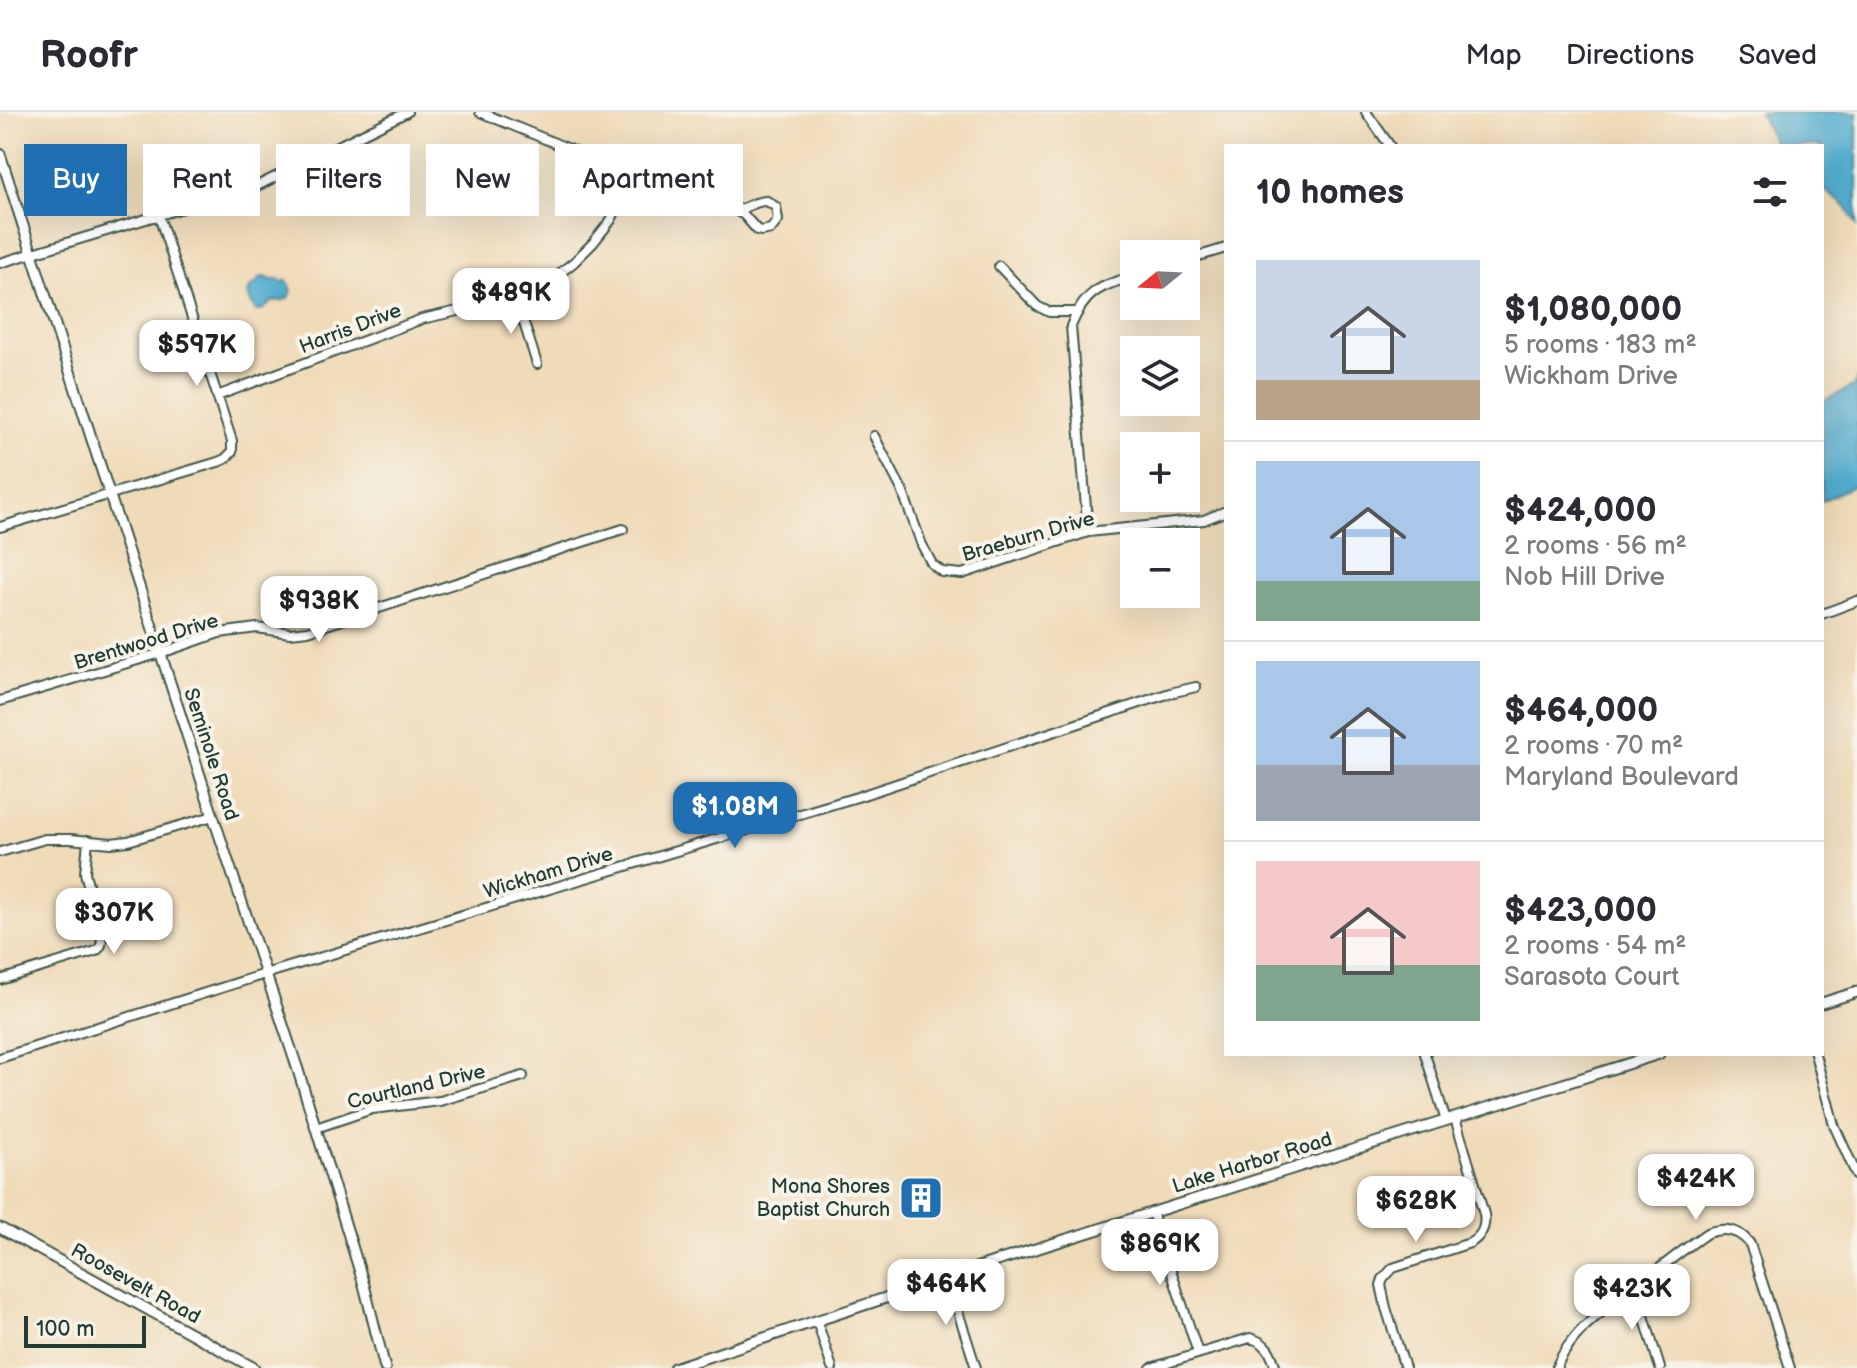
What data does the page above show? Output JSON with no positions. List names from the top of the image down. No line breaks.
{"streets":{"street":["Harris Drive","Braeburn Drive","Brentwood Drive","Seminole Road","Wickham Drive","Courtland Drive","Lake Harbor Road","Roosevelt Road"]},"crossings":[["Brentwood Drive","Seminole Road"],["Seminole Road","Wickham Drive"],["Seminole Road","Courtland Drive"]],"places":{"building":["Mona Shores Baptist Church"]},"scale_bar":"100 m","north":"left","page":{"header":"Roofr","nav":["Map","Directions","Saved"],"chip":["Buy","Rent","Filters","New","Apartment"],"heading":"10 homes","map_buttons":["+","−"],"list":[{"name":"$1,080,000","note":"5 rooms · 183 m² · Wickham Drive"},{"name":"$424,000","note":"2 rooms · 56 m² · Nob Hill Drive"},{"name":"$464,000","note":"2 rooms · 70 m² · Maryland Boulevard"},{"name":"$423,000","note":"2 rooms · 54 m² · Sarasota Court"}],"price":["$489K","$597K","$938K","$1.08M","$307K","$424K","$628K","$869K","$464K","$423K"],"scale":"100 m"}}
